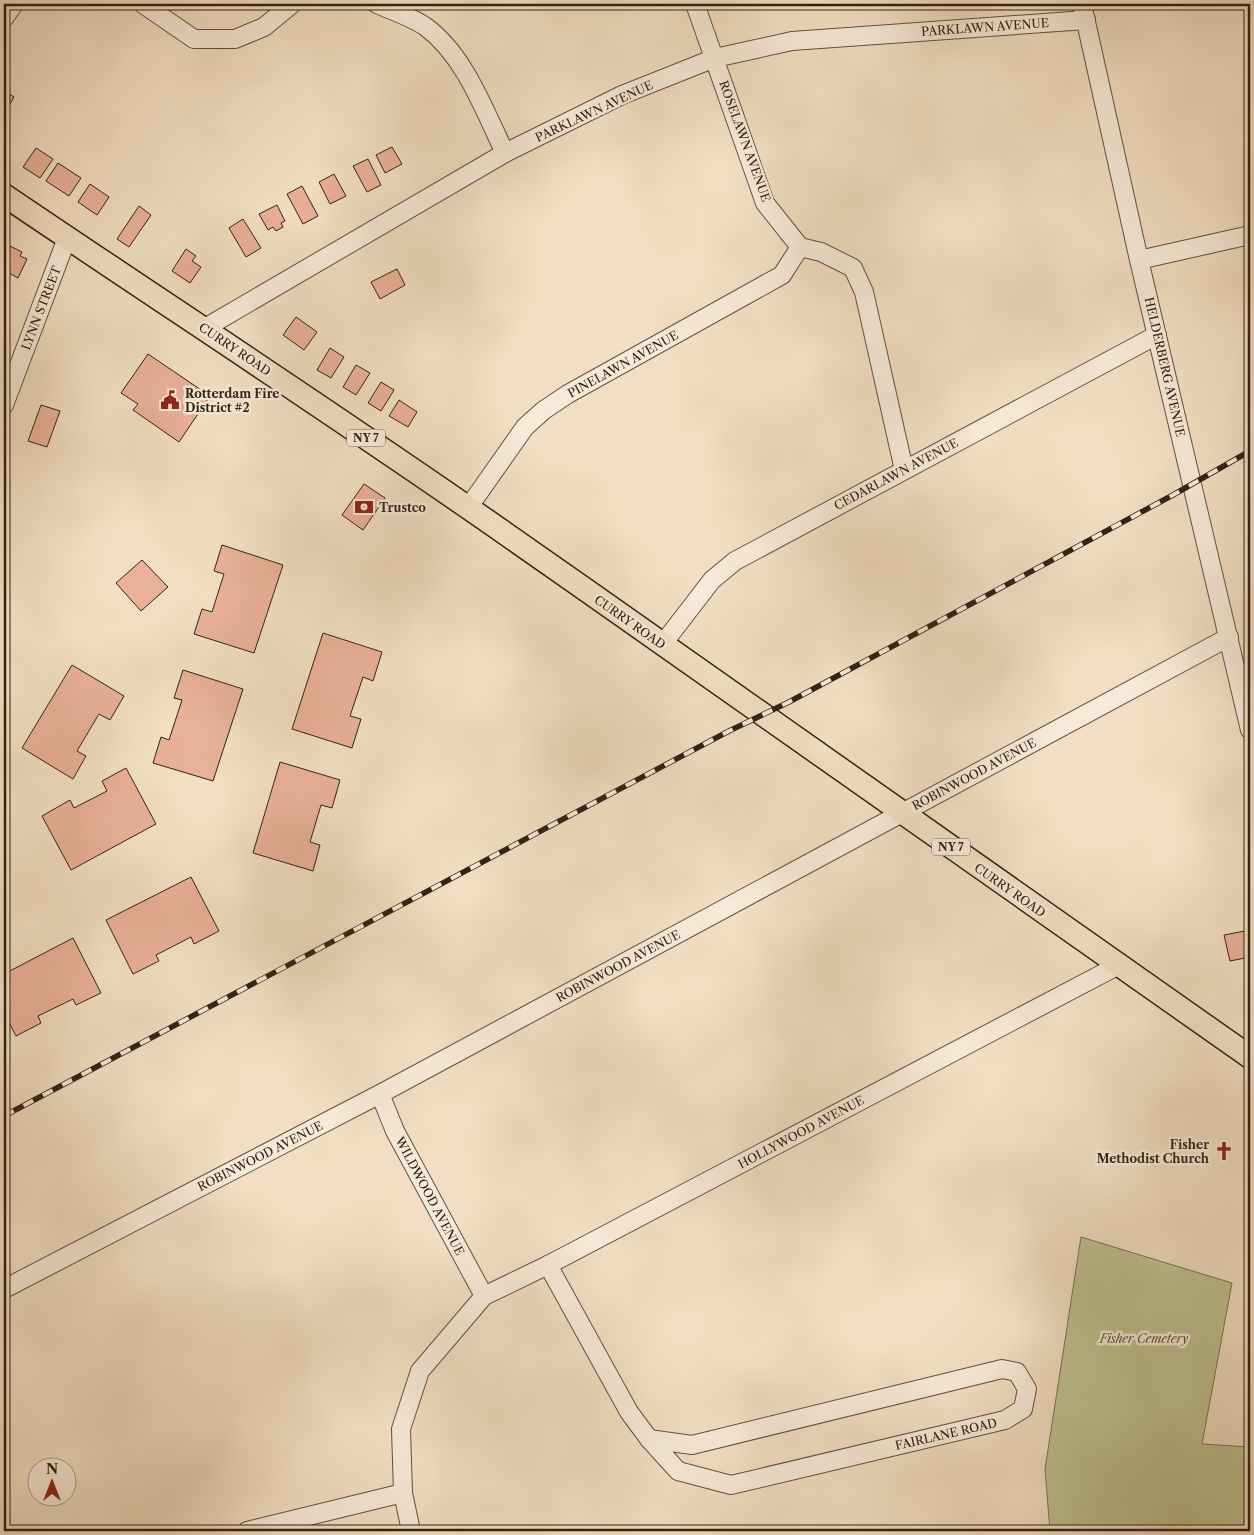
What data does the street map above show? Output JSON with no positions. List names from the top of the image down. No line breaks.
{"streets":{"main road":["CURRY ROAD","NY 7"],"street":["PARKLAWN AVENUE","ROSELAWN AVENUE","LYNN STREET","PINELAWN AVENUE","HELDERBERG AVENUE","CEDARLAWN AVENUE","ROBINWOOD AVENUE","HOLLYWOOD AVENUE","WILDWOOD AVENUE","FAIRLANE ROAD"]},"crossings":[["PARKLAWN AVENUE","ROSELAWN AVENUE"],["PARKLAWN AVENUE","CURRY ROAD"],["PARKLAWN AVENUE","HELDERBERG AVENUE"],["ROSELAWN AVENUE","PINELAWN AVENUE"],["LYNN STREET","CURRY ROAD"],["CURRY ROAD","PINELAWN AVENUE"],["CURRY ROAD","CEDARLAWN AVENUE"],["CURRY ROAD","ROBINWOOD AVENUE"],["CURRY ROAD","HOLLYWOOD AVENUE"],["HELDERBERG AVENUE","CEDARLAWN AVENUE"],["HELDERBERG AVENUE","ROBINWOOD AVENUE"],["ROBINWOOD AVENUE","WILDWOOD AVENUE"],["HOLLYWOOD AVENUE","WILDWOOD AVENUE"],["HOLLYWOOD AVENUE","FAIRLANE ROAD"]],"parks":["Fisher Cemetery"],"places":{"public building":["Rotterdam Fire District #2"],"bank":["Trustco"],"church":["Fisher Methodist Church"]},"north":"top"}
